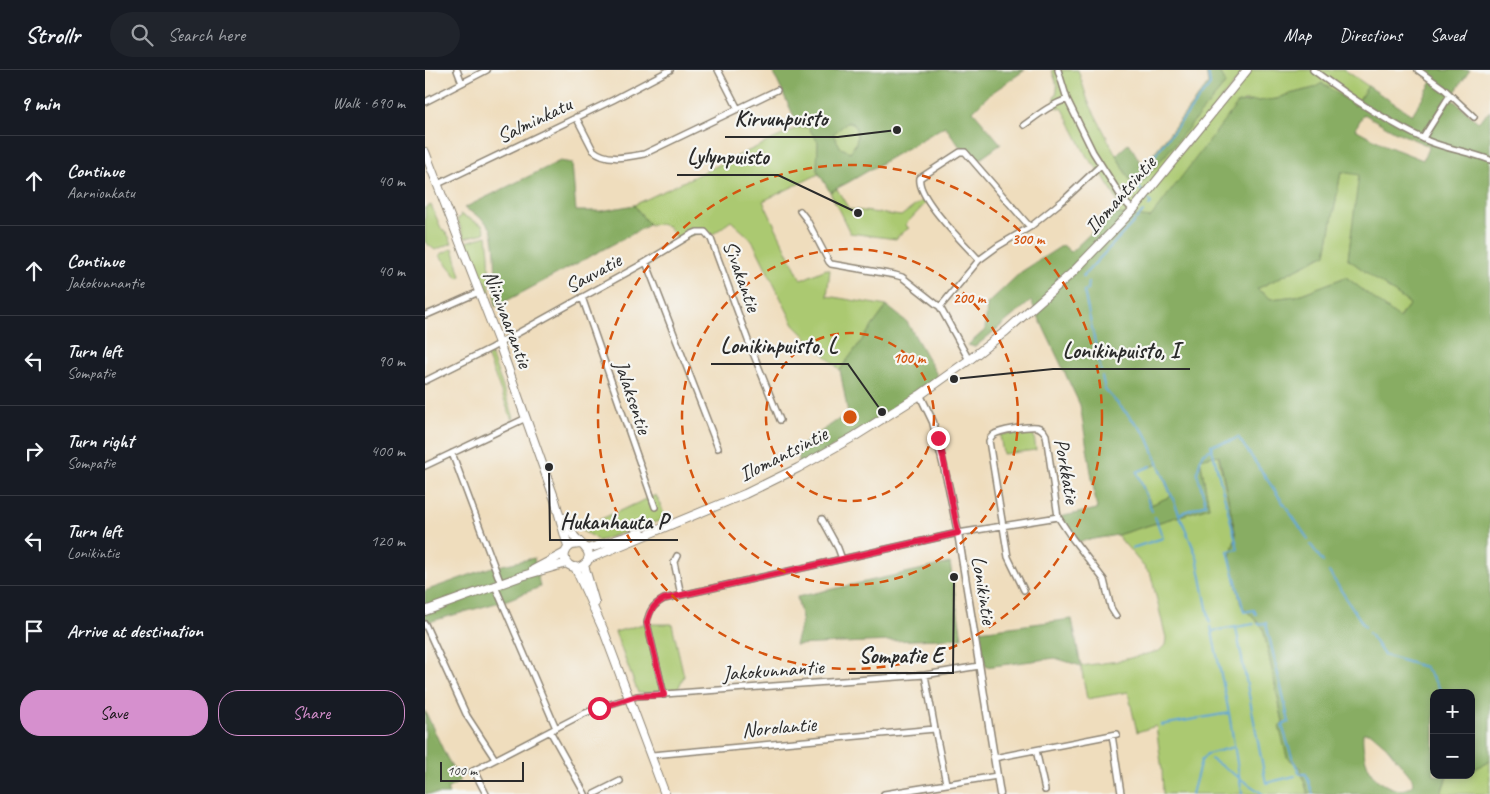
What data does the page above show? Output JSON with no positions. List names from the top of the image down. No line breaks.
{"streets":{"main road":["Ilomantsintie","Niinivaarantie"],"street":["Salminkatu","Sauvatie","Sivakantie","Jalaksentie","Porkkatie","Lonikintie","Jakokunnantie","Norolantie"]},"crossings":[["Salminkatu","Niinivaarantie"],["Ilomantsintie","Niinivaarantie"],["Ilomantsintie","Lonikintie"],["Sauvatie","Sivakantie"],["Sauvatie","Niinivaarantie"],["Sauvatie","Jalaksentie"],["Porkkatie","Lonikintie"],["Porkkatie","Jakokunnantie"],["Lonikintie","Jakokunnantie"]],"places":["Kirvunpuisto","Lylynpuisto","Lonikinpuisto, I","Lonikinpuisto, L","Hukanhauta P","Sompatie E"],"scale_bar":"100 m","page":{"header":"Strollr","search":"Search here","nav":["Map","Directions","Saved"],"heading":["9 min","Walk · 690 m"],"list":[["Continue","Aarnionkatu","40 m"],["Continue","Jakokunnantie","40 m"],["Turn left","Sompatie","90 m"],["Turn right","Sompatie","400 m"],["Turn left","Lonikintie","120 m"],"Arrive at destination"],"buttons":["Save","Share"],"map_buttons":["+","−"],"scale":"100 m"},"rings":["300 m","200 m","100 m"]}
